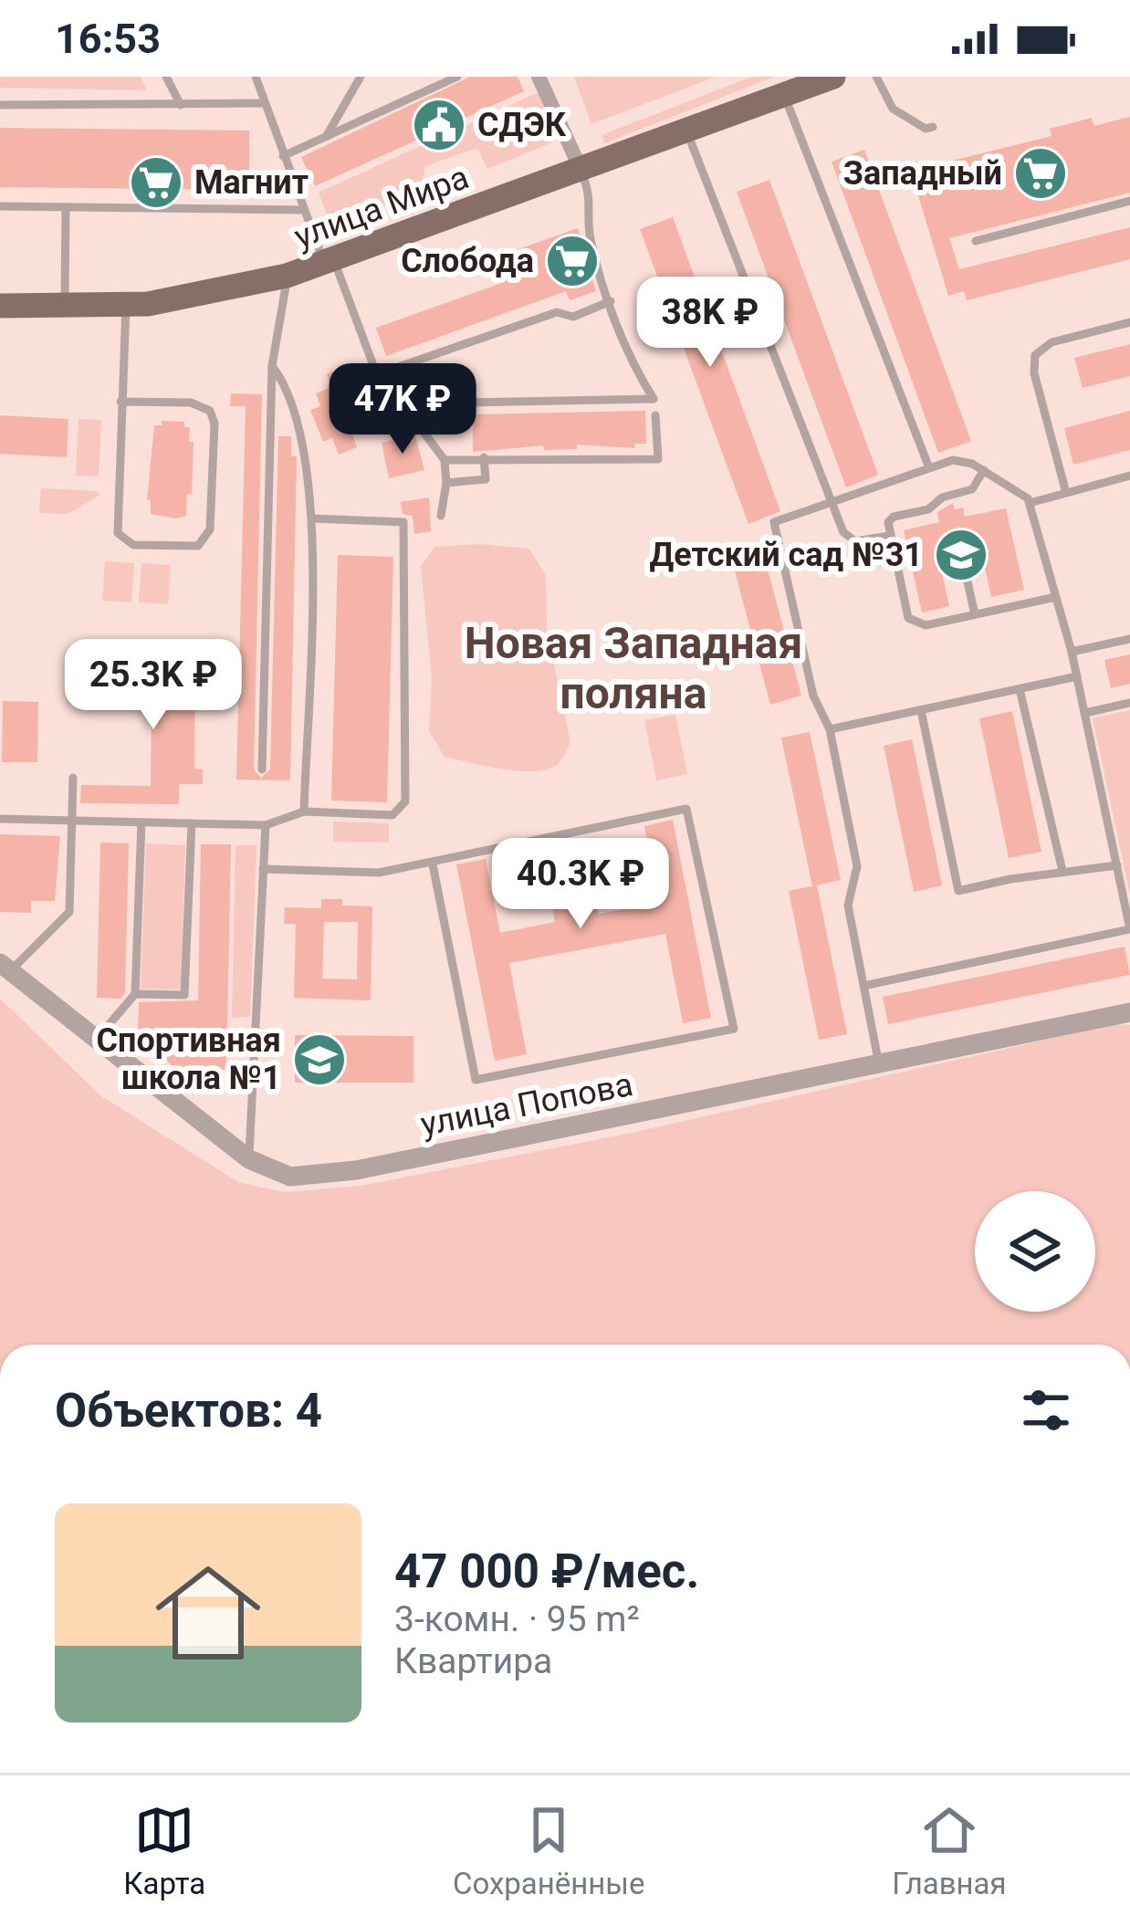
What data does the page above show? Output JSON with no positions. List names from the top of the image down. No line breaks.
{"streets":{"main road":["улица Мира"],"street":["улица Попова"]},"districts":["Новая Западная поляна"],"places":{"public building":["СДЭК"],"supermarket":["Западный","Магнит","Слобода"],"school or university":["Детский сад №31","Спортивная школа №1"]},"page":{"status":"16:53","price":["38K ₽","47K ₽","25.3K ₽","40.3K ₽"],"heading":"Объектов: 4","list":[{"name":"47 000 ₽/мес.","note":"3-комн. · 95 m² · Квартира"}],"tabs":["Карта","Сохранённые","Главная"]}}
